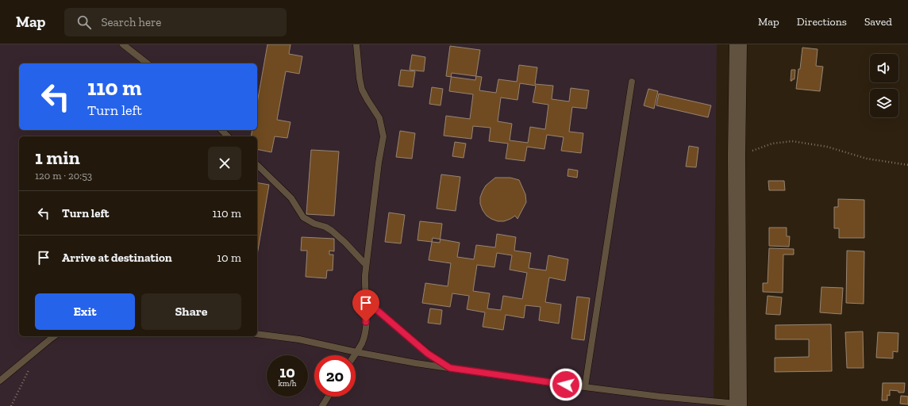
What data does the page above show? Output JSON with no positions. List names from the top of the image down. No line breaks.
{"page":{"header":"Map","search":"Search here","nav":["Map","Directions","Saved"],"turn":["110 m","Turn left"],"heading":["1 min","120 m · 20:53"],"list":[{"name":"Turn left","value":"110 m"},{"name":"Arrive at destination","value":"10 m"}],"buttons":["Exit","Share"],"speed":"10 km/h","limit":"20"}}
